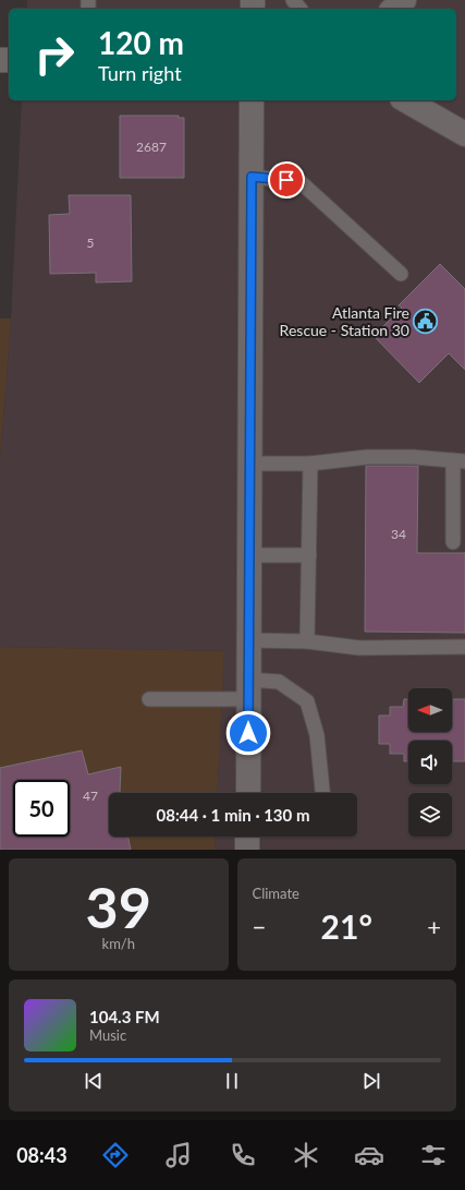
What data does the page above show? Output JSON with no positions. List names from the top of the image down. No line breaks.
{"places":{"public building":["Atlanta Fire Rescue - Station 30"]},"house_numbers":["2687","5","34","47"],"north":"left","page":{"turn":["120 m","Turn right"],"limit":"50","trip":"08:44 · 1 min · 130 m","tile":[["39","km/h"],"Climate"],"heat":["−","21°","+"],"song":["104.3 FM","Music"],"tabs":"08:43"}}
